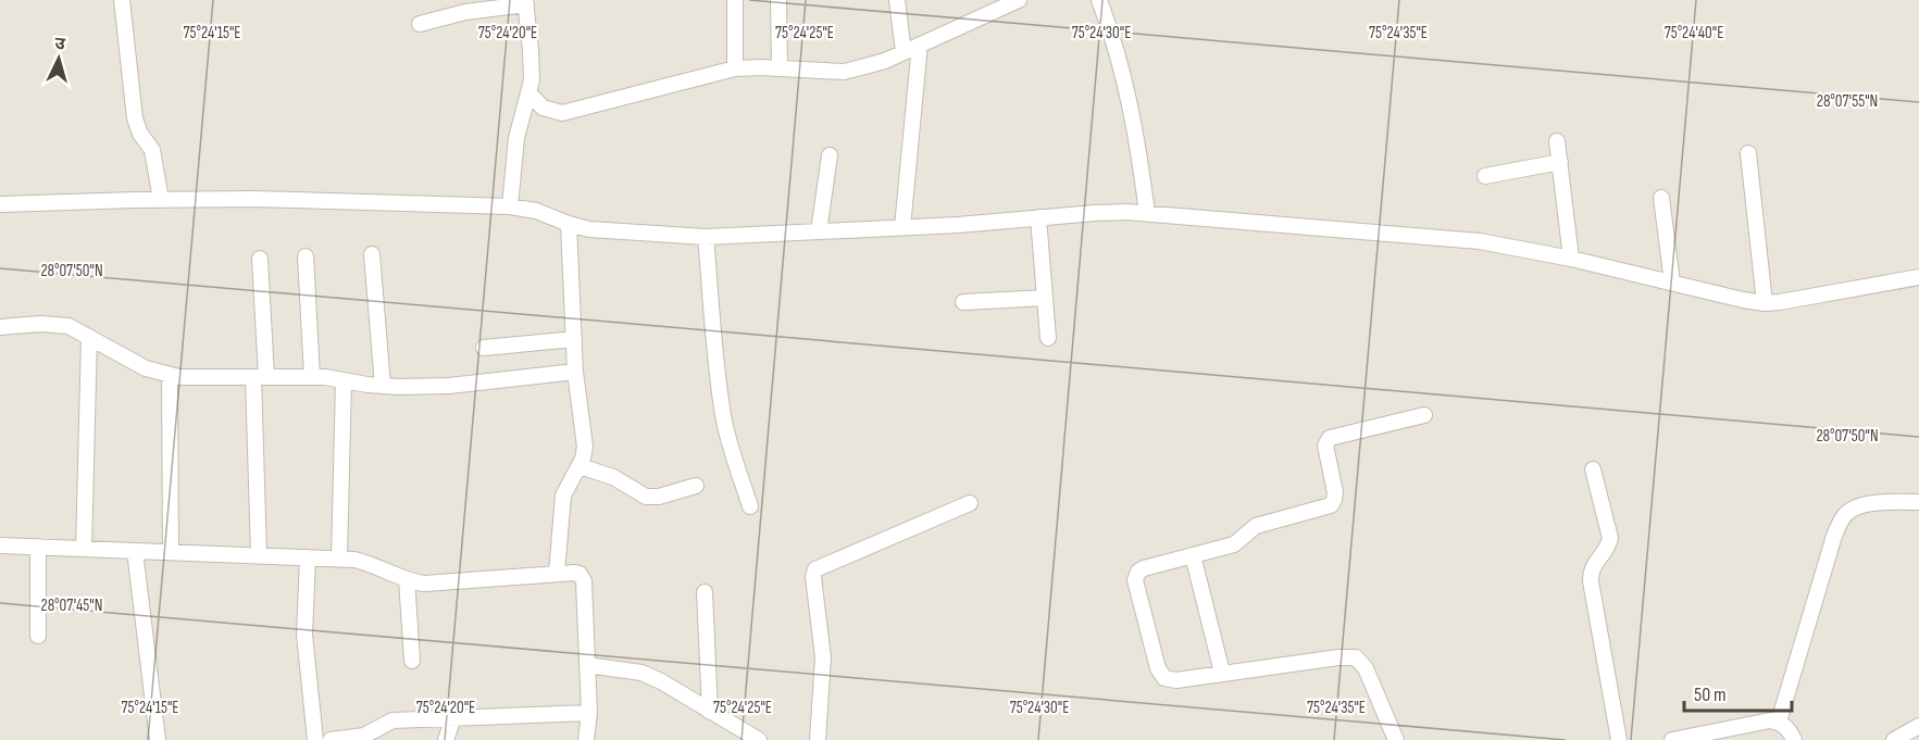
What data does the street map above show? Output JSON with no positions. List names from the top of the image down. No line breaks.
{"scale_bar":"50 m","north":"top","coordinates":["75°24'15\"E","75°24'20\"E","75°24'25\"E","75°24'30\"E","75°24'35\"E","75°24'40\"E","28°07'55\"N","28°07'50\"N","28°07'45\"N"]}
